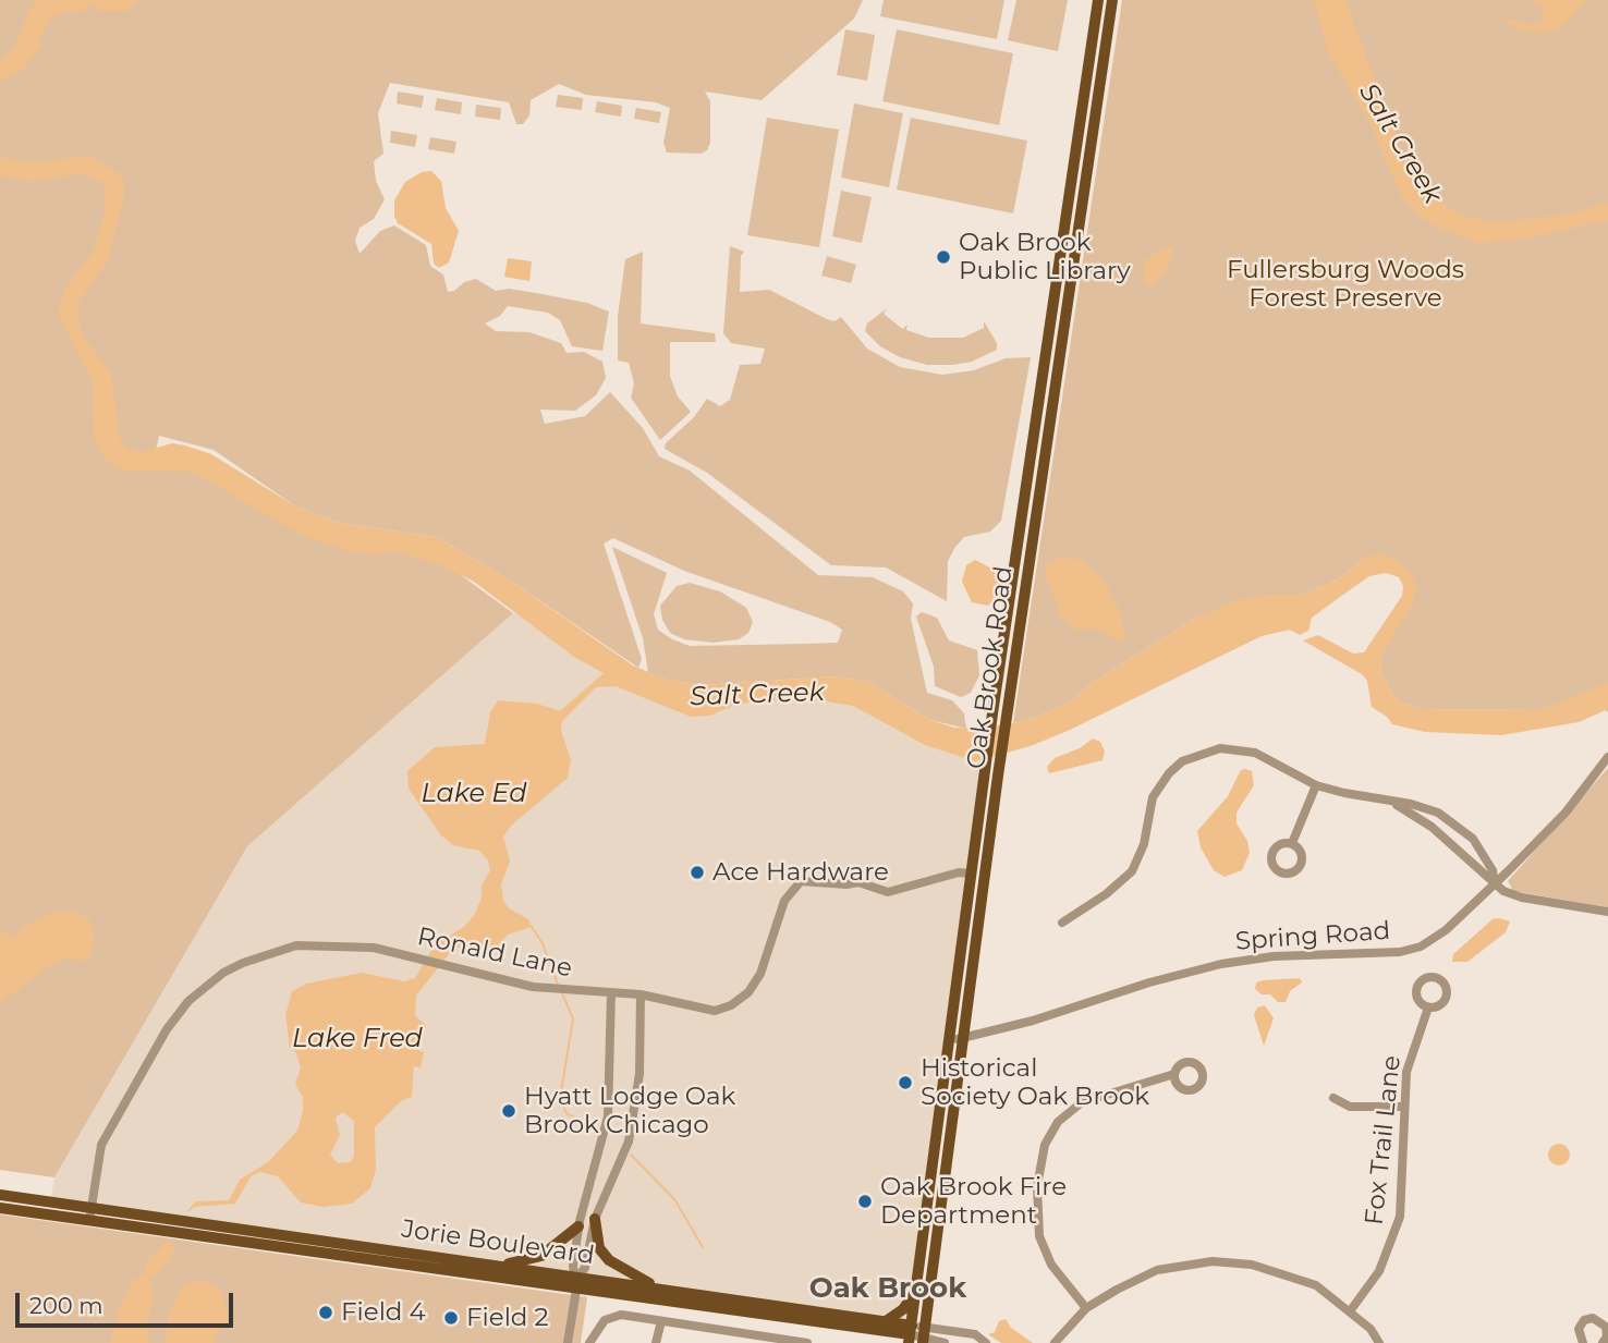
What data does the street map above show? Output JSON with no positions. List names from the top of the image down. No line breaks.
{"streets":{"main road":["Oak Brook Road","Jorie Boulevard"],"street":["Spring Road","Ronald Lane","Fox Trail Lane"]},"crossings":[["Oak Brook Road","Spring Road"],["Oak Brook Road","Ronald Lane"],["Oak Brook Road","Jorie Boulevard"],["Ronald Lane","Jorie Boulevard"]],"districts":["Oak Brook"],"water":["Salt Creek","Lake Ed","Lake Fred"],"parks":["Fullersburg Woods Forest Preserve"],"places":["Oak Brook Public Library","Ace Hardware","Historical Society Oak Brook","Hyatt Lodge Oak Brook Chicago","Oak Brook Fire Department","Field 4","Field 2"],"scale_bar":"200 m"}
